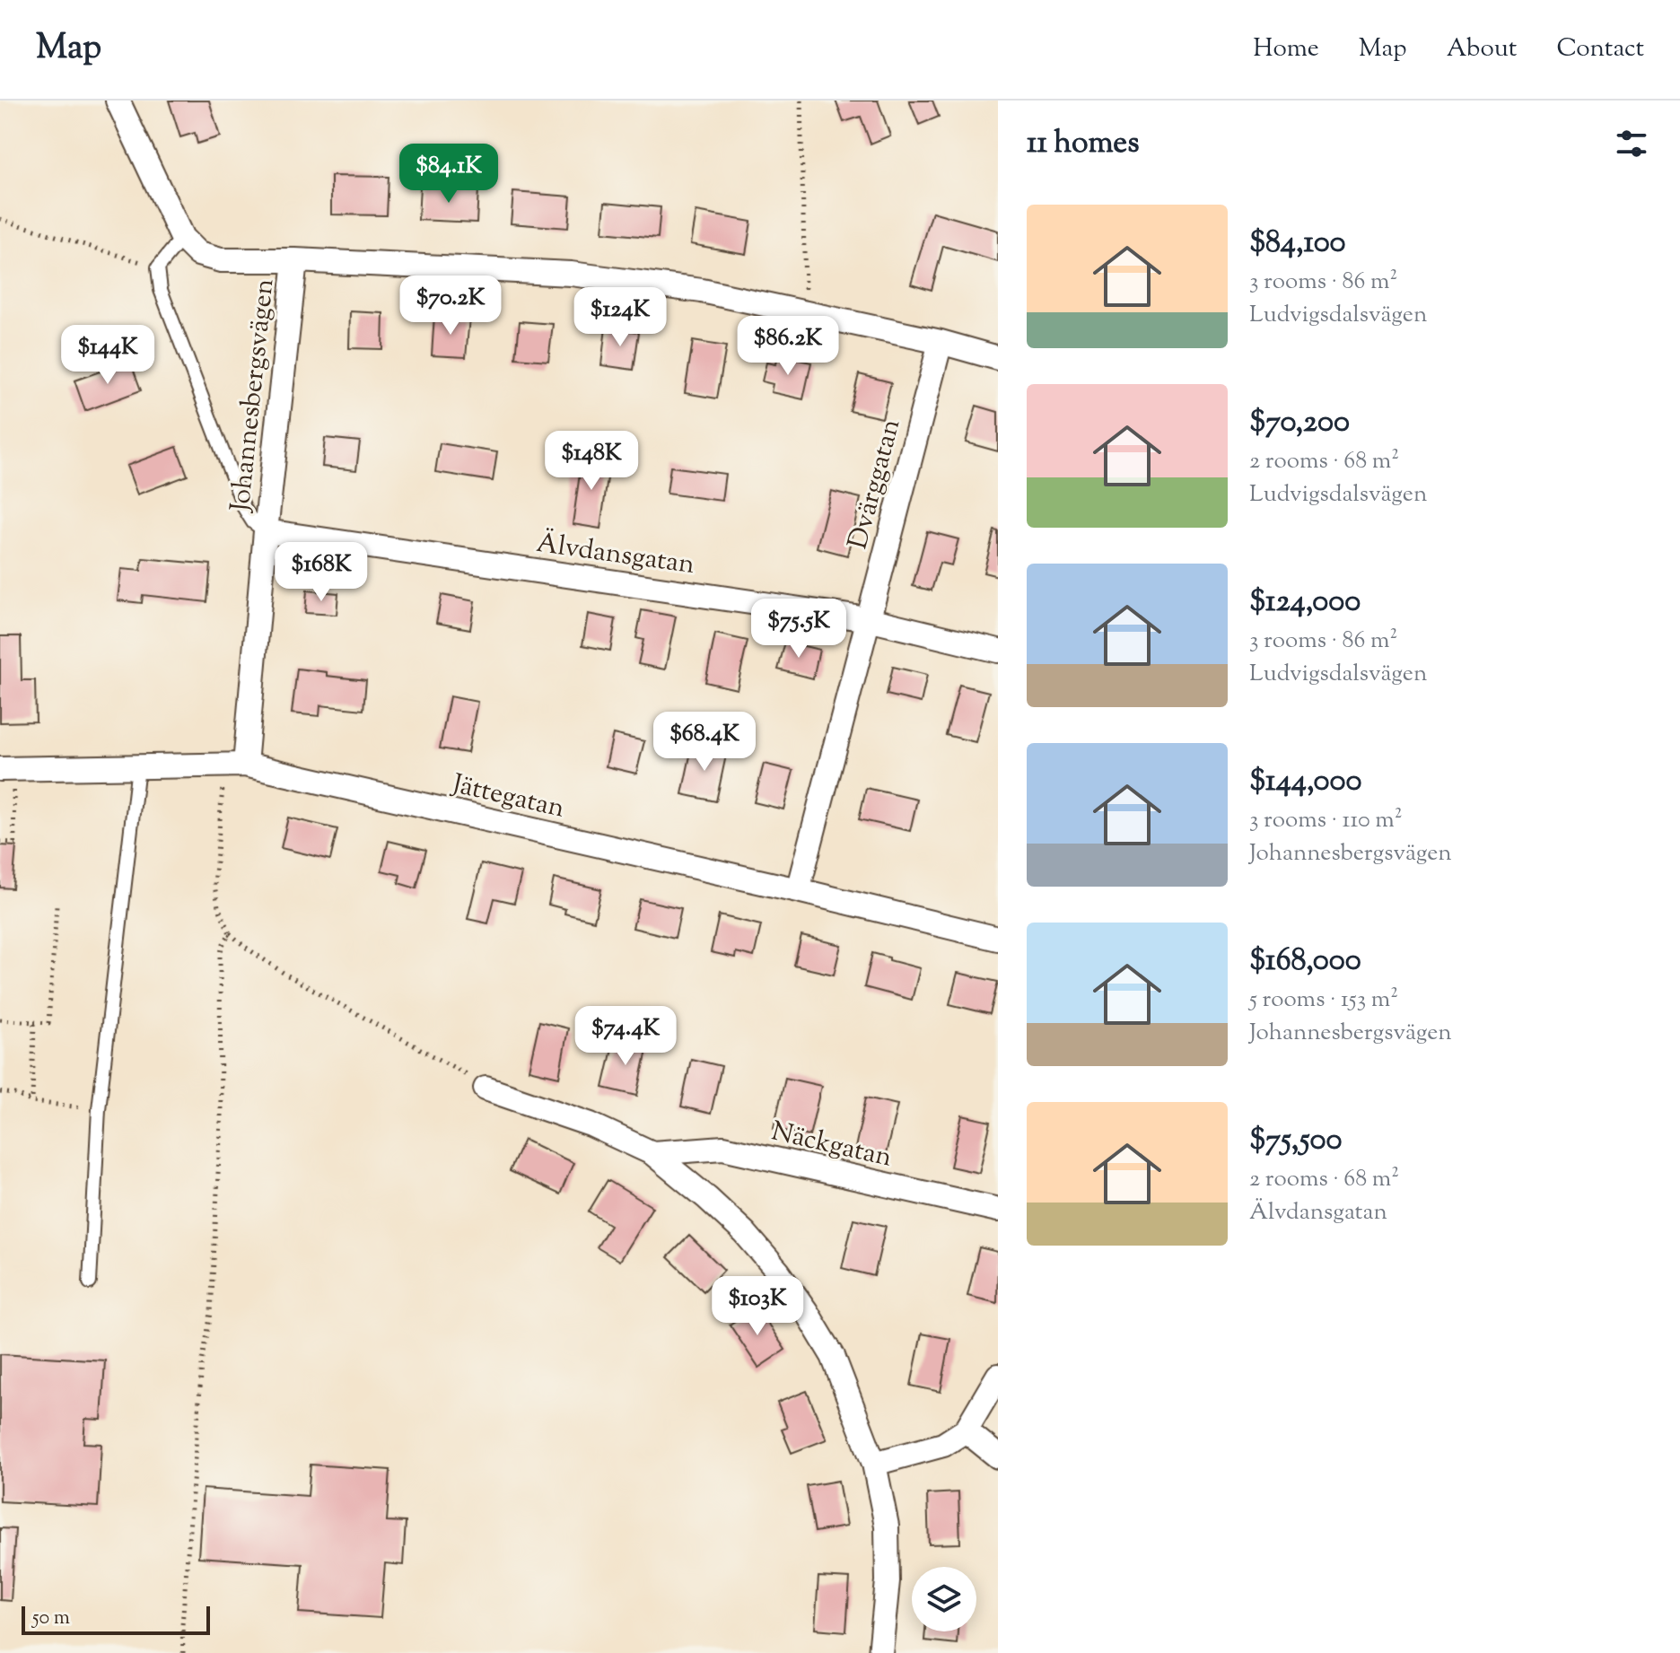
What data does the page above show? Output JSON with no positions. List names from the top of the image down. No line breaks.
{"streets":{"street":["Johannesbergsvägen","Dvärggatan","Älvdansgatan","Jättegatan","Näckgatan"]},"crossings":[["Johannesbergsvägen","Älvdansgatan"],["Johannesbergsvägen","Jättegatan"],["Dvärggatan","Älvdansgatan"],["Dvärggatan","Jättegatan"]],"scale_bar":"50 m","page":{"header":"Map","nav":["Home","Map","About","Contact"],"heading":"11 homes","price":["$84.1K","$70.2K","$124K","$86.2K","$144K","$148K","$168K","$75.5K","$68.4K","$74.4K","$103K"],"list":[{"name":"$84,100","note":"3 rooms · 86 m² · Ludvigsdalsvägen"},{"name":"$70,200","note":"2 rooms · 68 m² · Ludvigsdalsvägen"},{"name":"$124,000","note":"3 rooms · 86 m² · Ludvigsdalsvägen"},{"name":"$144,000","note":"3 rooms · 110 m² · Johannesbergsvägen"},{"name":"$168,000","note":"5 rooms · 153 m² · Johannesbergsvägen"},{"name":"$75,500","note":"2 rooms · 68 m² · Älvdansgatan"}],"scale":"50 m"}}
